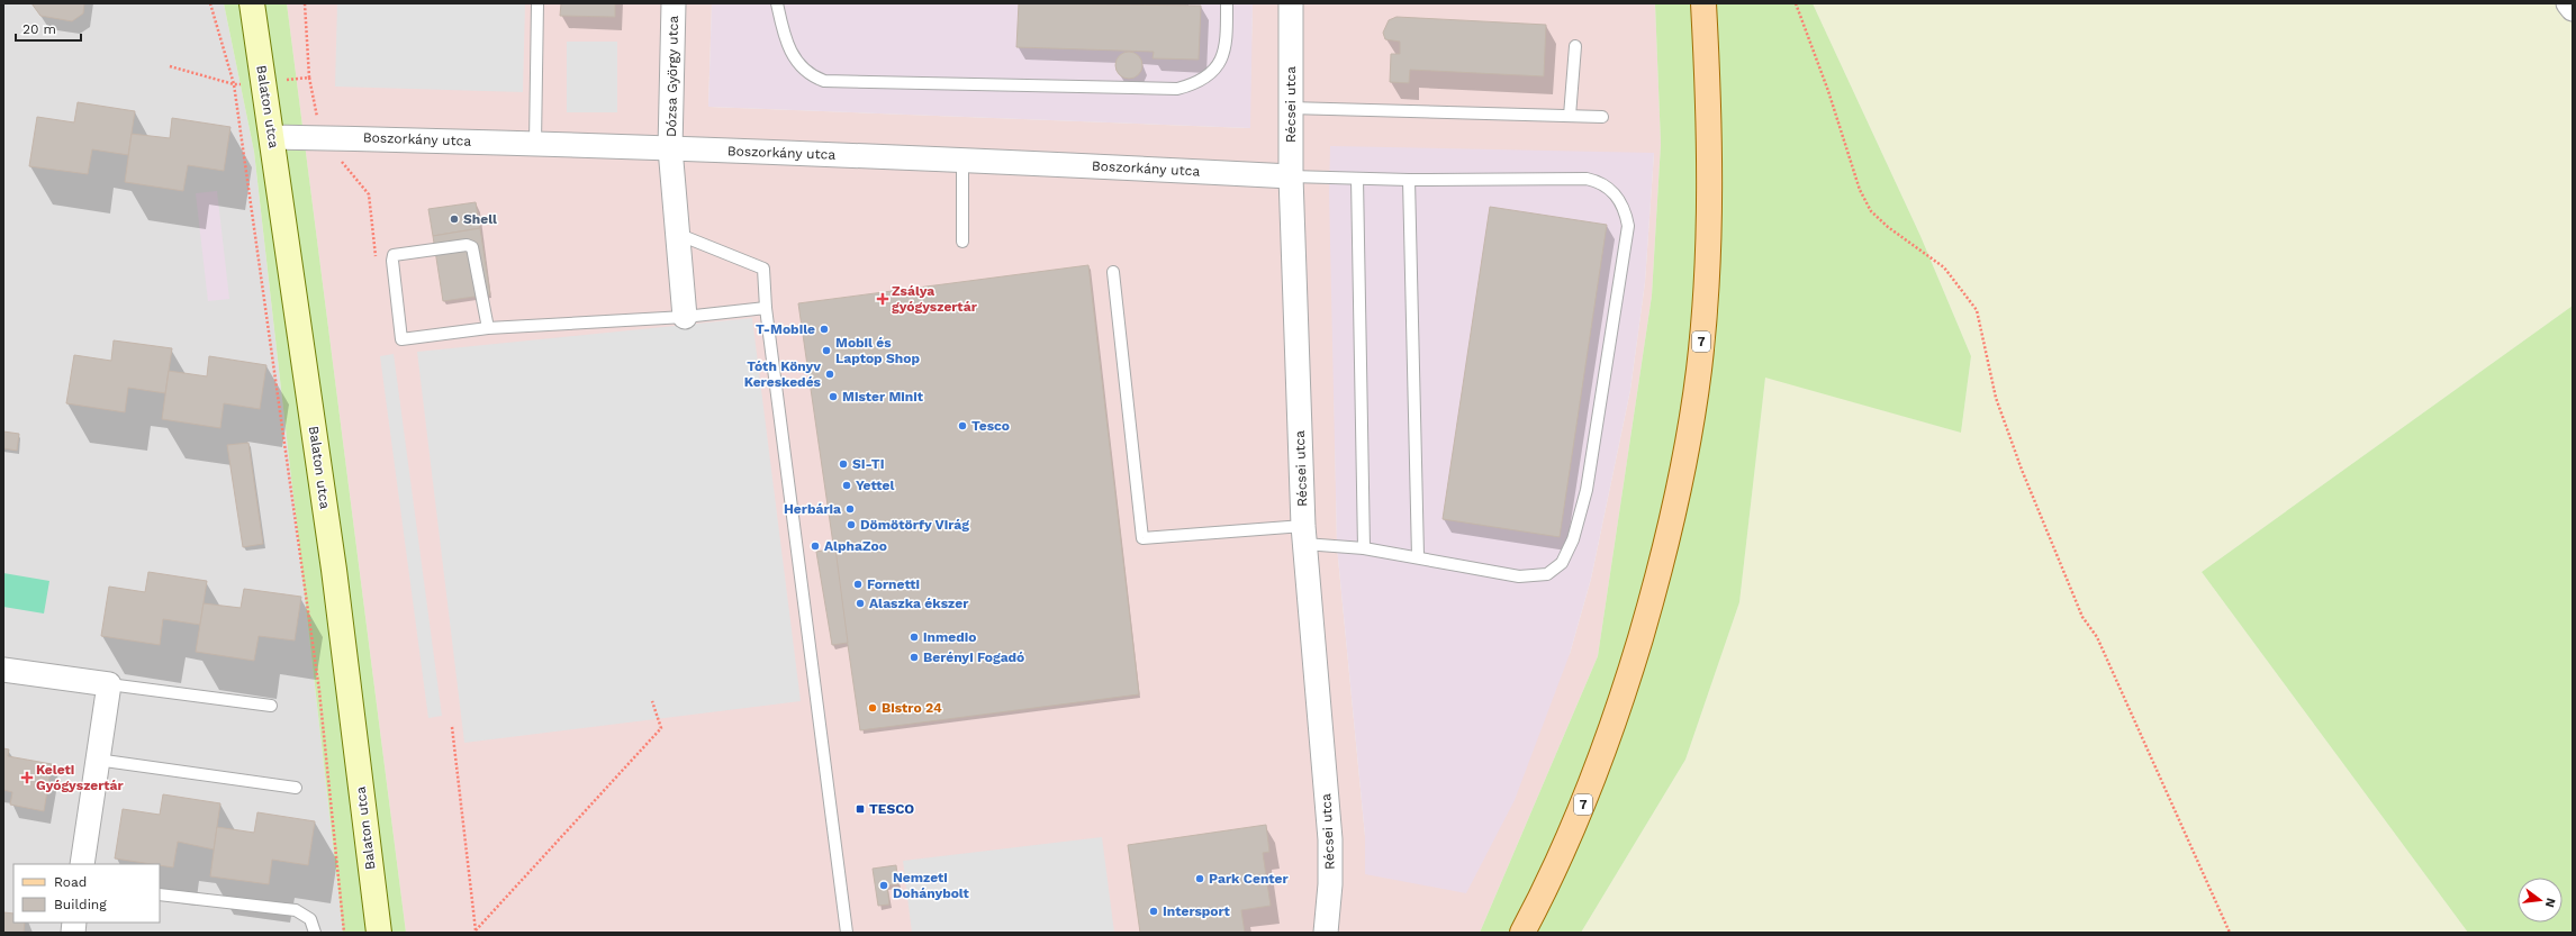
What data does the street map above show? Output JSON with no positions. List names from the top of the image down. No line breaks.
{"streets":{"main road":["7"],"street":["Dózsa György utca","Récsei utca","Balaton utca","Boszorkány utca"]},"crossings":[["Dózsa György utca","Boszorkány utca"],["Récsei utca","Boszorkány utca"],["Balaton utca","Boszorkány utca"]],"places":{"other":["Shell","T-Mobile","Mobil és Laptop Shop","Tóth Könyv Kereskedés","Mister Minit","Tesco","SI-TI","Yettel","Herbária","Dömötörfy Virág","AlphaZoo","Fornetti","Alaszka ékszer","inmedio","Berényi Fogadó","Bistro 24","Park Center","Nemzeti Dohánybolt","Intersport"],"health":["Zsálya gyógyszertár","Keleti Gyógyszertár"],"transit":["TESCO"]},"legend":["Road","Building"],"scale_bar":"20 m","north":"right"}
